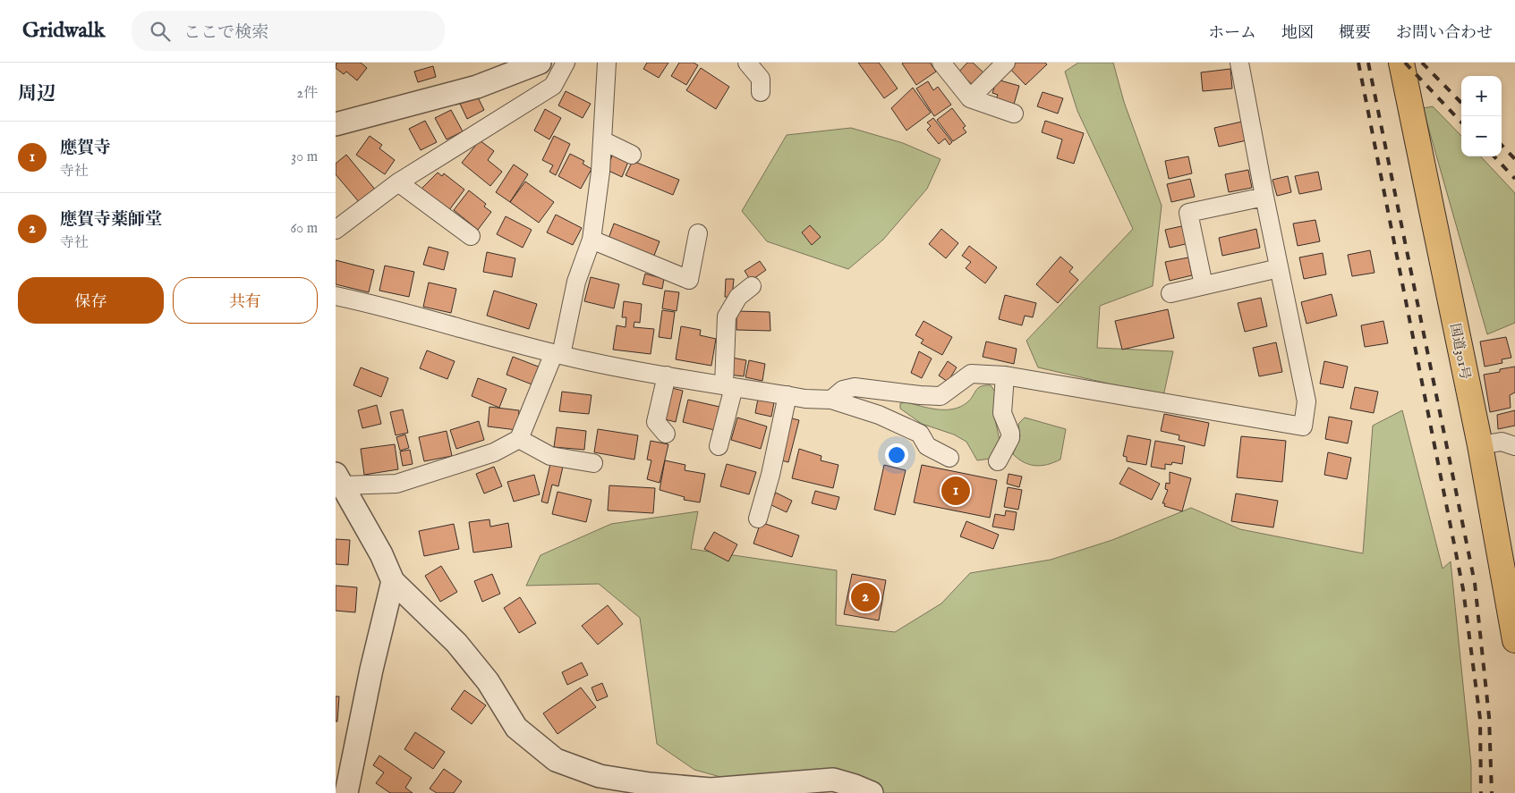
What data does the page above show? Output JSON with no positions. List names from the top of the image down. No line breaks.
{"streets":{"highway":["国道301号"]},"page":{"header":"Gridwalk","search":"ここで検索","nav":["ホーム","地図","概要","お問い合わせ"],"heading":["周辺","2件"],"map_buttons":["+","−"],"list":[{"mark":"1","name":"應賀寺","note":"寺社","value":"30 m"},{"mark":"2","name":"應賀寺薬師堂","note":"寺社","value":"60 m"}],"buttons":["保存","共有"],"pins":["1","2"]}}
